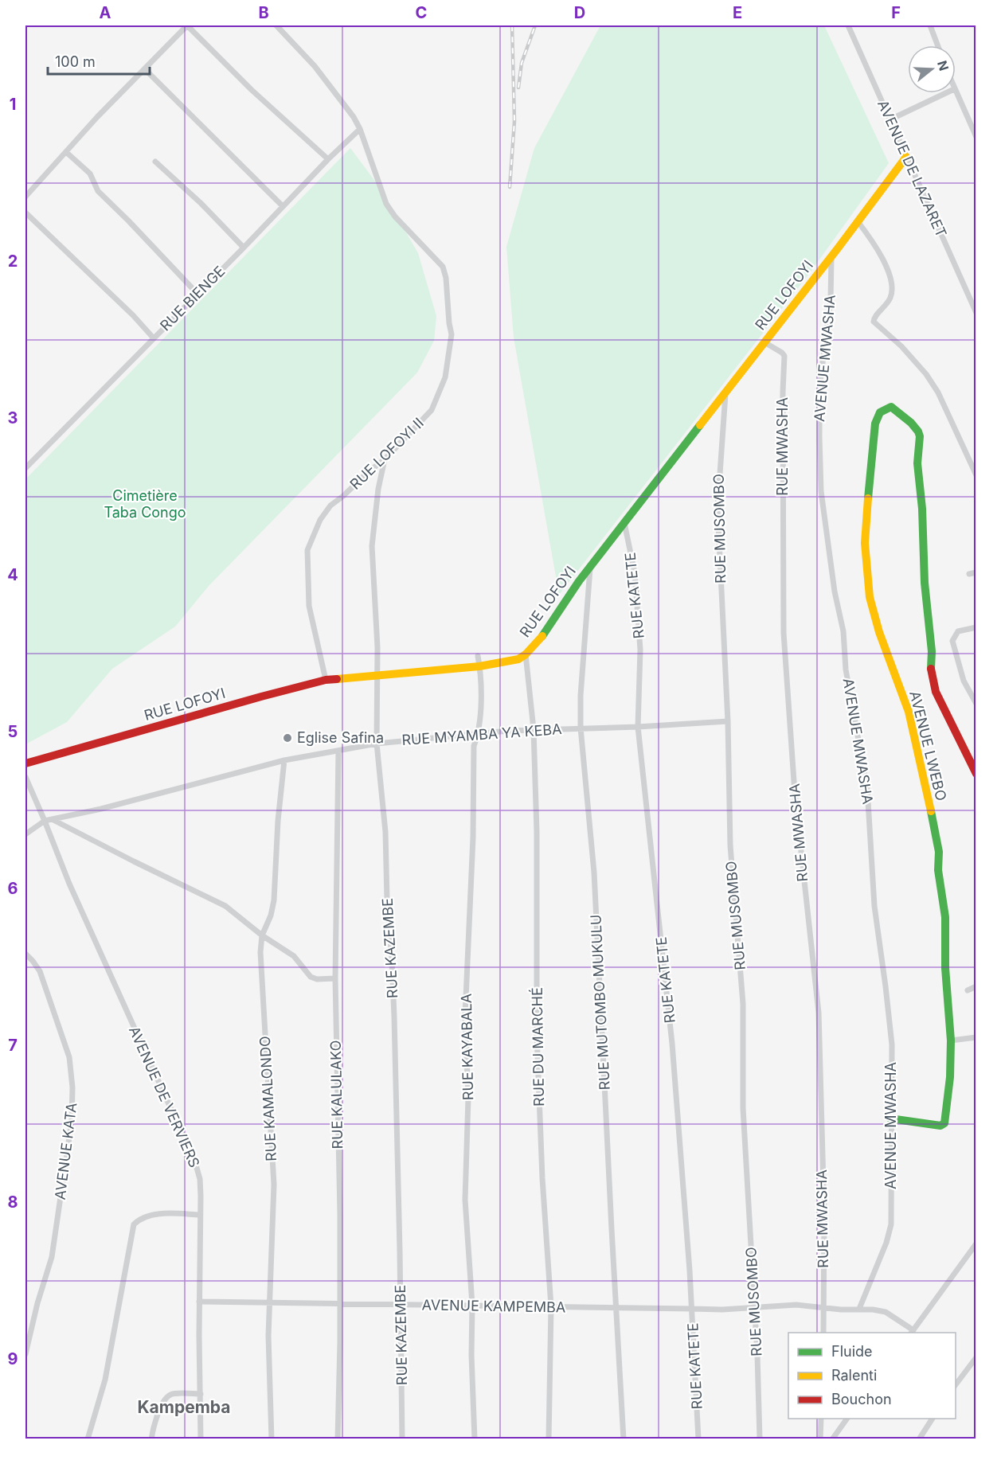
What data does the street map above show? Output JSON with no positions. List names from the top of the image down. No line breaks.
{"streets":{"street":["AVENUE DE LAZARET","RUE LOFOYI","RUE BIENGE","AVENUE MWASHA","RUE MWASHA","RUE LOFOYI II","RUE MUSOMBO","RUE KATETE","RUE MYAMBA YA KEBA","AVENUE LWEBO","RUE KAZEMBE","RUE MUTOMBO MUKULU","RUE KAYABALA","RUE DU MARCHÉ","RUE KALULAKO","AVENUE DE VERVIERS","RUE KAMALONDO","AVENUE KATA","AVENUE KAMPEMBA"]},"crossings":[["AVENUE DE LAZARET","RUE LOFOYI"],["RUE LOFOYI","AVENUE MWASHA"],["RUE LOFOYI","RUE MWASHA"],["RUE LOFOYI","RUE LOFOYI II"],["RUE LOFOYI","RUE MUSOMBO"],["RUE LOFOYI","RUE KATETE"],["RUE LOFOYI","RUE KAZEMBE"],["RUE LOFOYI","RUE MUTOMBO MUKULU"],["RUE LOFOYI","RUE KAYABALA"],["RUE LOFOYI","RUE DU MARCHÉ"],["RUE BIENGE","RUE LOFOYI II"],["AVENUE MWASHA","AVENUE LWEBO"],["AVENUE MWASHA","AVENUE KAMPEMBA"],["RUE MWASHA","AVENUE KAMPEMBA"],["RUE LOFOYI II","RUE KAZEMBE"],["RUE MUSOMBO","RUE MYAMBA YA KEBA"],["RUE MUSOMBO","AVENUE KAMPEMBA"],["RUE KATETE","RUE MYAMBA YA KEBA"],["RUE KATETE","AVENUE KAMPEMBA"],["RUE MYAMBA YA KEBA","RUE KAZEMBE"],["RUE MYAMBA YA KEBA","RUE MUTOMBO MUKULU"],["RUE MYAMBA YA KEBA","RUE KAYABALA"],["RUE MYAMBA YA KEBA","RUE DU MARCHÉ"],["RUE MYAMBA YA KEBA","RUE KALULAKO"],["RUE MYAMBA YA KEBA","AVENUE DE VERVIERS"],["RUE MYAMBA YA KEBA","RUE KAMALONDO"],["RUE KAZEMBE","AVENUE KAMPEMBA"],["RUE MUTOMBO MUKULU","AVENUE KAMPEMBA"],["RUE KAYABALA","AVENUE KAMPEMBA"],["RUE DU MARCHÉ","AVENUE KAMPEMBA"],["RUE KALULAKO","AVENUE KAMPEMBA"],["AVENUE DE VERVIERS","AVENUE KAMPEMBA"],["RUE KAMALONDO","AVENUE KAMPEMBA"]],"districts":["Kampemba"],"parks":["Cimetière Taba Congo"],"places":["Eglise Safina"],"legend":["Fluide","Ralenti","Bouchon"],"scale_bar":"100 m","north":"right","grid":{"columns":["A","B","C","D","E","F"],"rows":["1","2","3","4","5","6","7","8","9"]}}
